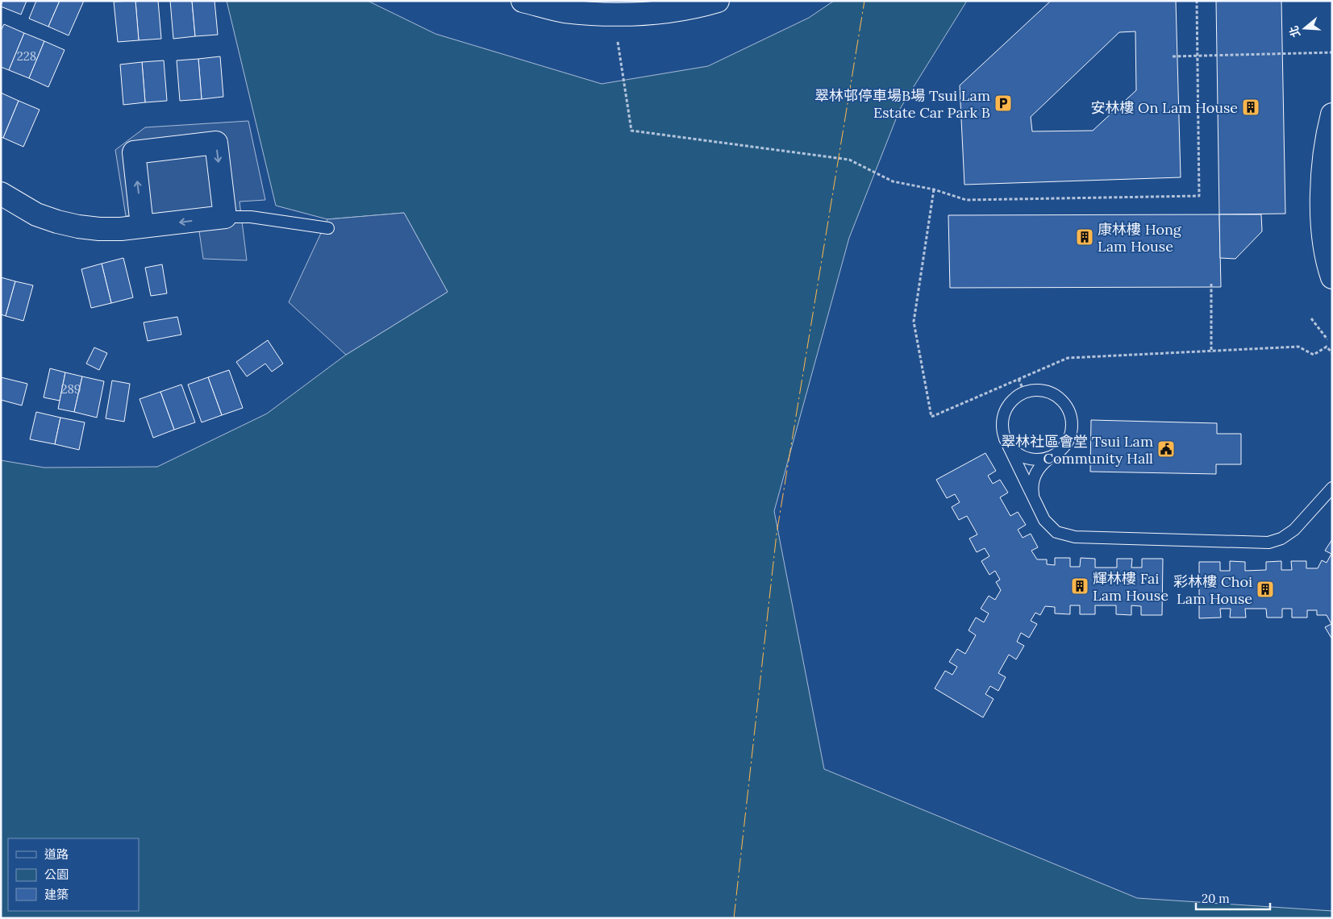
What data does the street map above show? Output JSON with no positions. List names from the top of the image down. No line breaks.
{"places":{"parking":["翠林邨停車場B場 Tsui Lam Estate Car Park B"],"building":["安林樓 On Lam House","康林樓 Hong Lam House","輝林樓 Fai Lam House","彩林樓 Choi Lam House"],"public building":["翠林社區會堂 Tsui Lam Community Hall"]},"house_numbers":["228","289"],"legend":["道路","公園","建築"],"scale_bar":"20 m","north":"left"}
